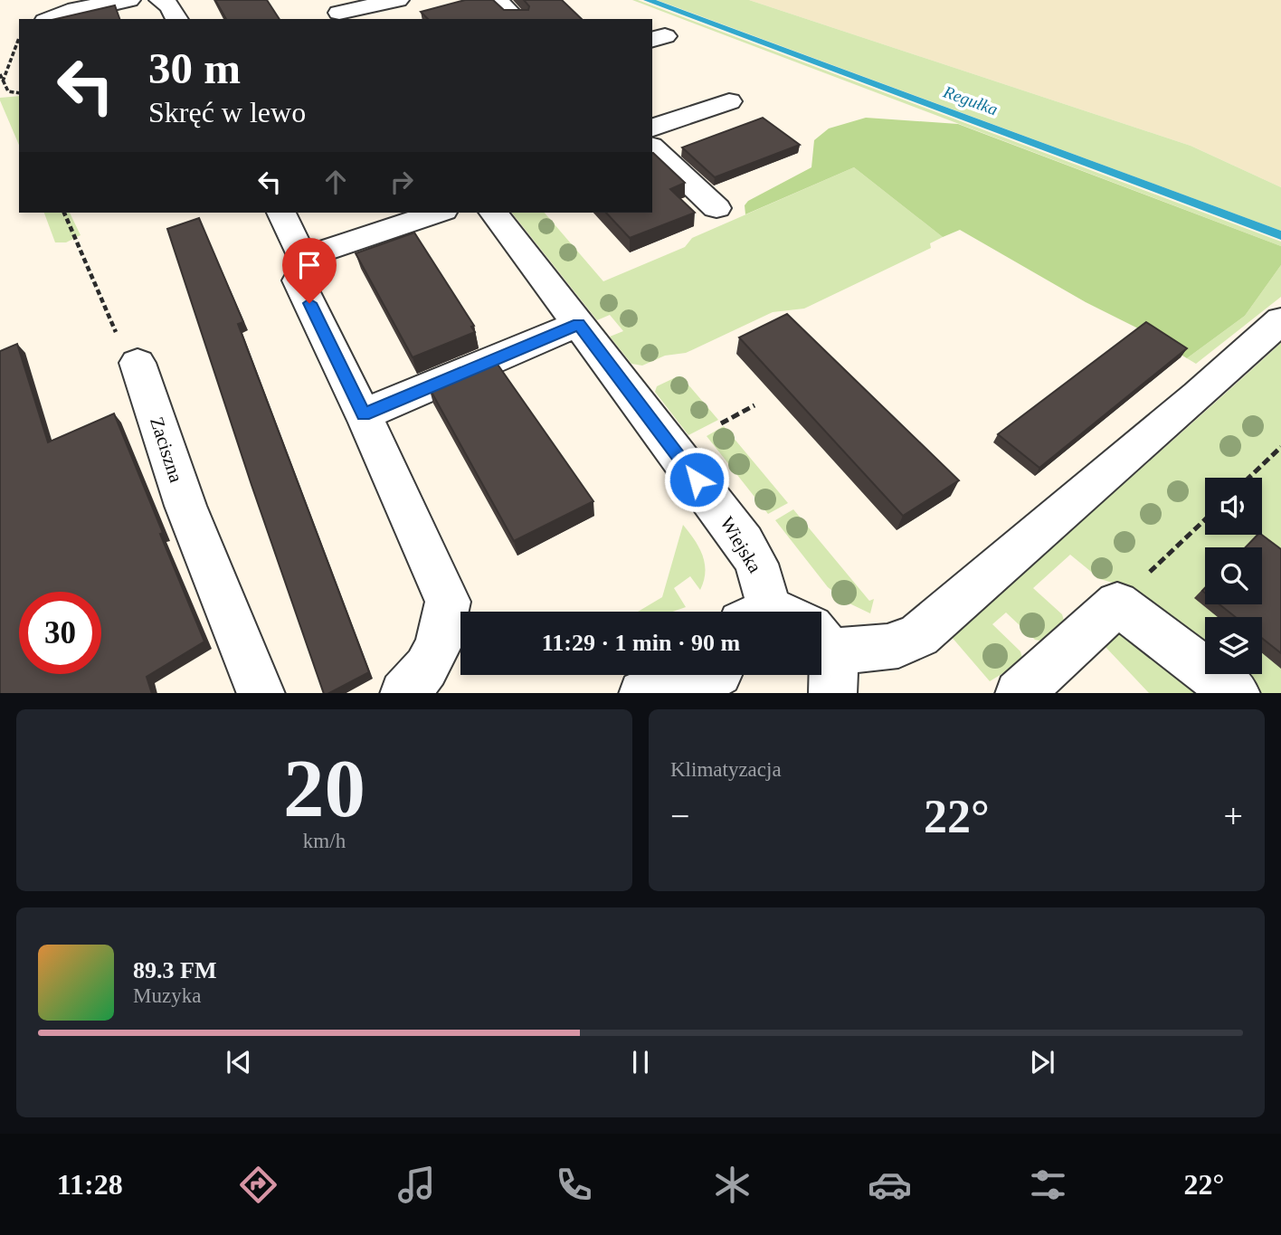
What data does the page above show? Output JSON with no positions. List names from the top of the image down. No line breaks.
{"streets":{"street":["Zaciszna","Wiejska"]},"water":["Regułka"],"page":{"turn":["30 m","Skręć w lewo"],"limit":"30","trip":"11:29 · 1 min · 90 m","tile":[["20","km/h"],"Klimatyzacja"],"heat":["−","22°","+"],"song":["89.3 FM","Muzyka"],"tabs":["11:28","22°"]}}
